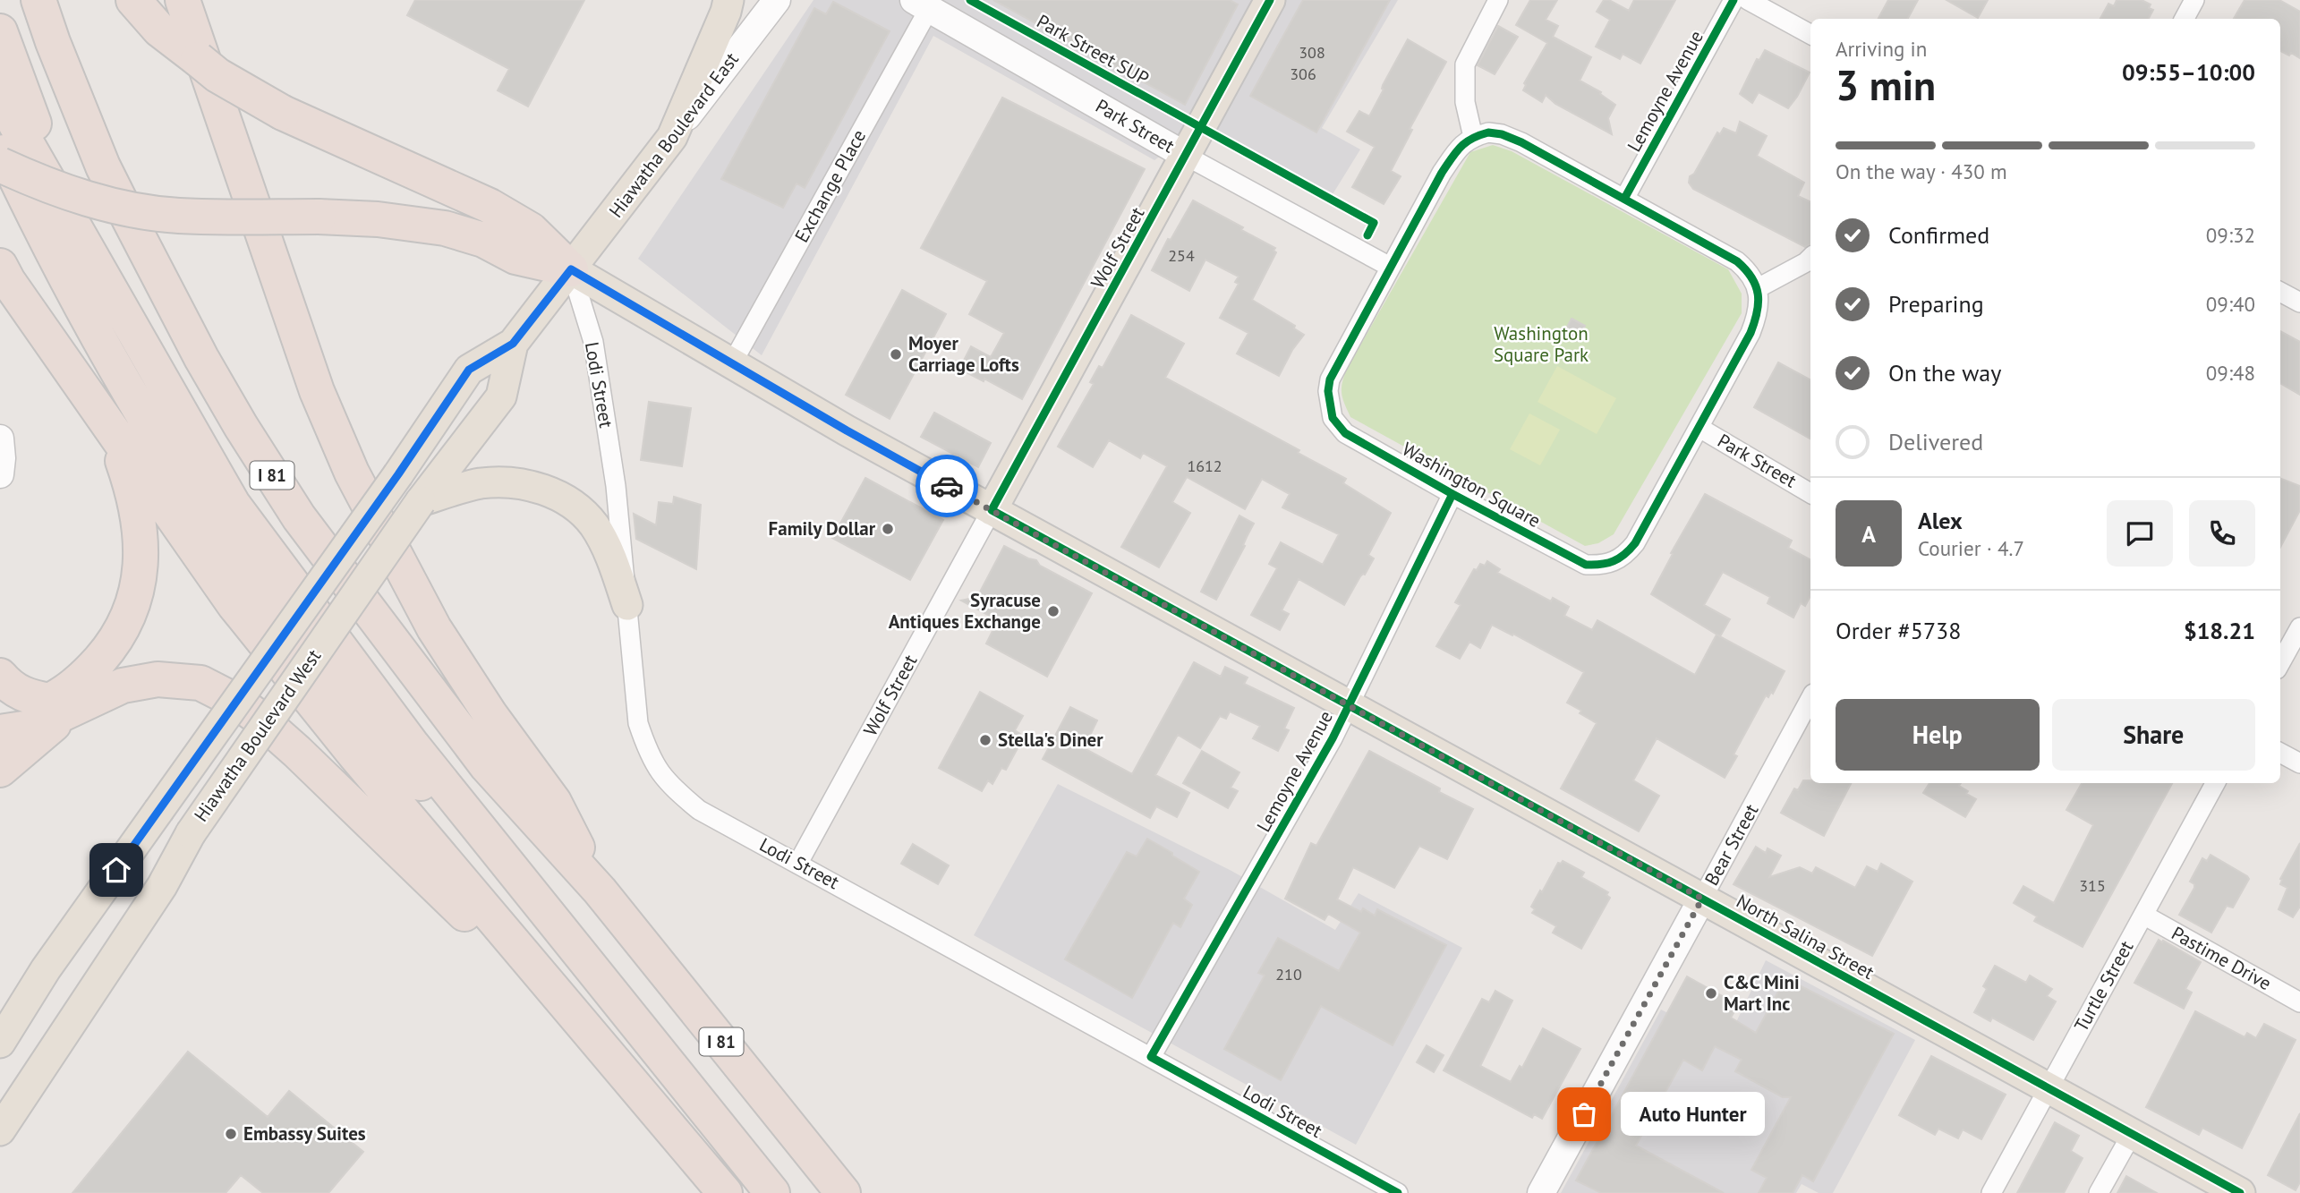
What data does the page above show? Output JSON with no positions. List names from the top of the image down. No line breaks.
{"streets":{"highway":["I 81"],"main road":["Park Street","Hiawatha Boulevard East","Wolf Street","Hiawatha Boulevard West","Bear Street","North Salina Street"],"street":["Lemoyne Avenue","Exchange Place","Lodi Street","Washington Square","Pastime Drive","Turtle Street"],"cycle path":["Park Street SUP"]},"crossings":[["Lemoyne Avenue","Lodi Street"],["Lemoyne Avenue","Washington Square"],["Lemoyne Avenue","North Salina Street"],["Park Street","Exchange Place"],["Park Street","Wolf Street"],["Park Street","Washington Square"],["Hiawatha Boulevard East","Lodi Street"],["Hiawatha Boulevard East","Hiawatha Boulevard West"],["Hiawatha Boulevard East","North Salina Street"],["Exchange Place","North Salina Street"],["Wolf Street","Lodi Street"],["Wolf Street","North Salina Street"],["Lodi Street","Hiawatha Boulevard West"],["Lodi Street","North Salina Street"],["Hiawatha Boulevard West","North Salina Street"],["Bear Street","North Salina Street"],["North Salina Street","Turtle Street"],["Pastime Drive","Turtle Street"]],"parks":["Washington Square Park"],"places":["Moyer Carriage Lofts","Family Dollar","Syracuse Antiques Exchange","Stella's Diner","C&C Mini Mart Inc","Auto Hunter","Embassy Suites"],"house_numbers":["308","306","254","1612","315","210"],"page":{"heading":["3 min","Arriving in","09:55–10:00"],"panel":["Alex","Courier · 4.7","Order #5738","$18.21"],"bar":"On the way · 430 m","list":[["Confirmed","09:32"],["Preparing","09:40"],["On the way","09:48"],"Delivered"],"round":"A","buttons":["Help","Share"],"bubble":"Auto Hunter"}}
